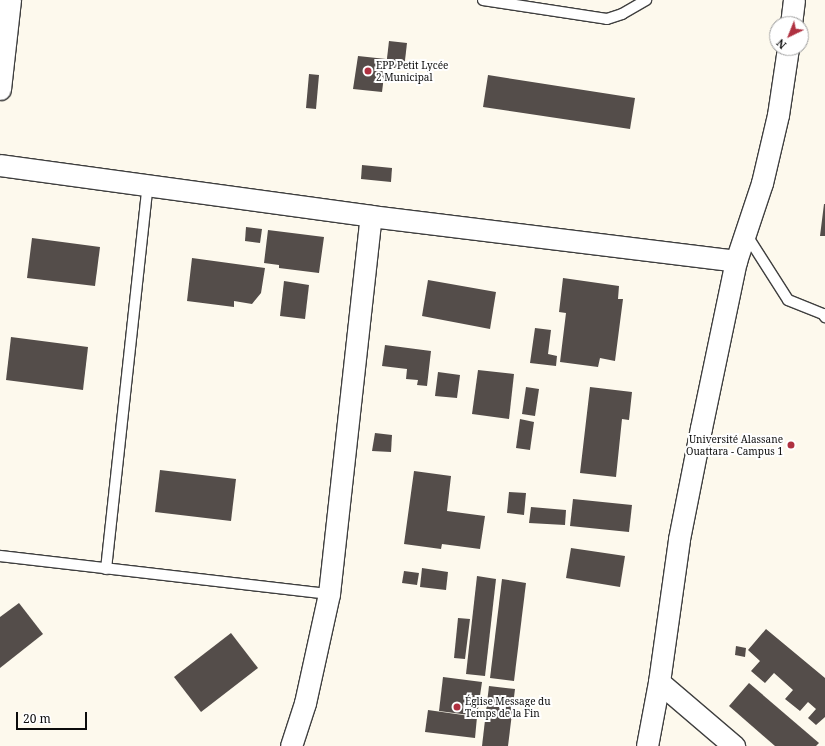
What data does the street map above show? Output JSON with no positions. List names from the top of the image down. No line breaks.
{"places":["EPP Petit Lycée 2 Municipal","Université Alassane Ouattara - Campus 1","Église Message du Temps de la Fin"],"scale_bar":"20 m","north":"bottom left"}
